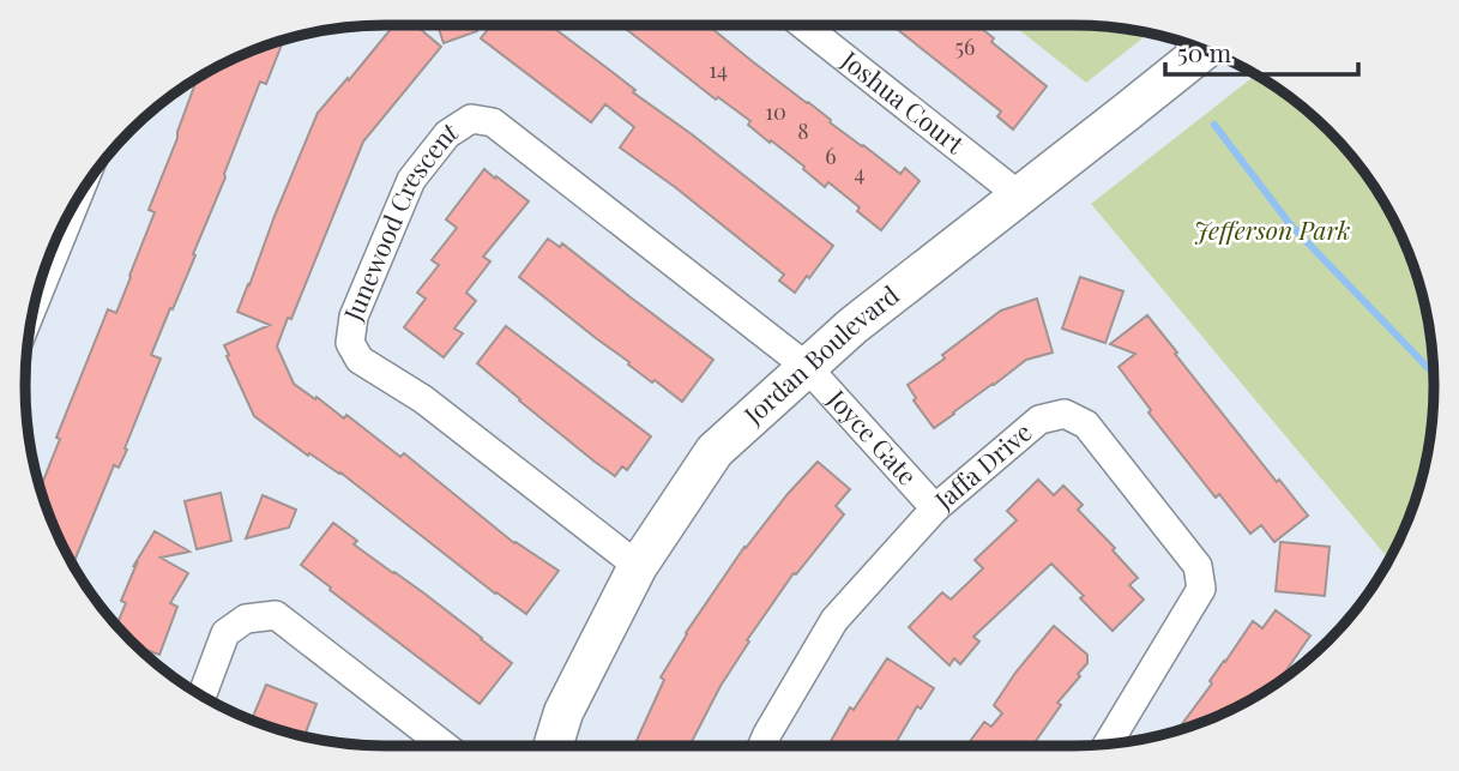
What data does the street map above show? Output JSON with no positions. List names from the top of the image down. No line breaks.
{"streets":{"street":["Joshua Court","Junewood Crescent","Jordan Boulevard","Joyce Gate","Jaffa Drive"]},"crossings":[["Joshua Court","Jordan Boulevard"],["Junewood Crescent","Jordan Boulevard"],["Junewood Crescent","Joyce Gate"],["Jordan Boulevard","Joyce Gate"],["Joyce Gate","Jaffa Drive"]],"parks":["Jefferson Park"],"house_numbers":["56","14","10","8","6","4"],"scale_bar":"50 m"}
